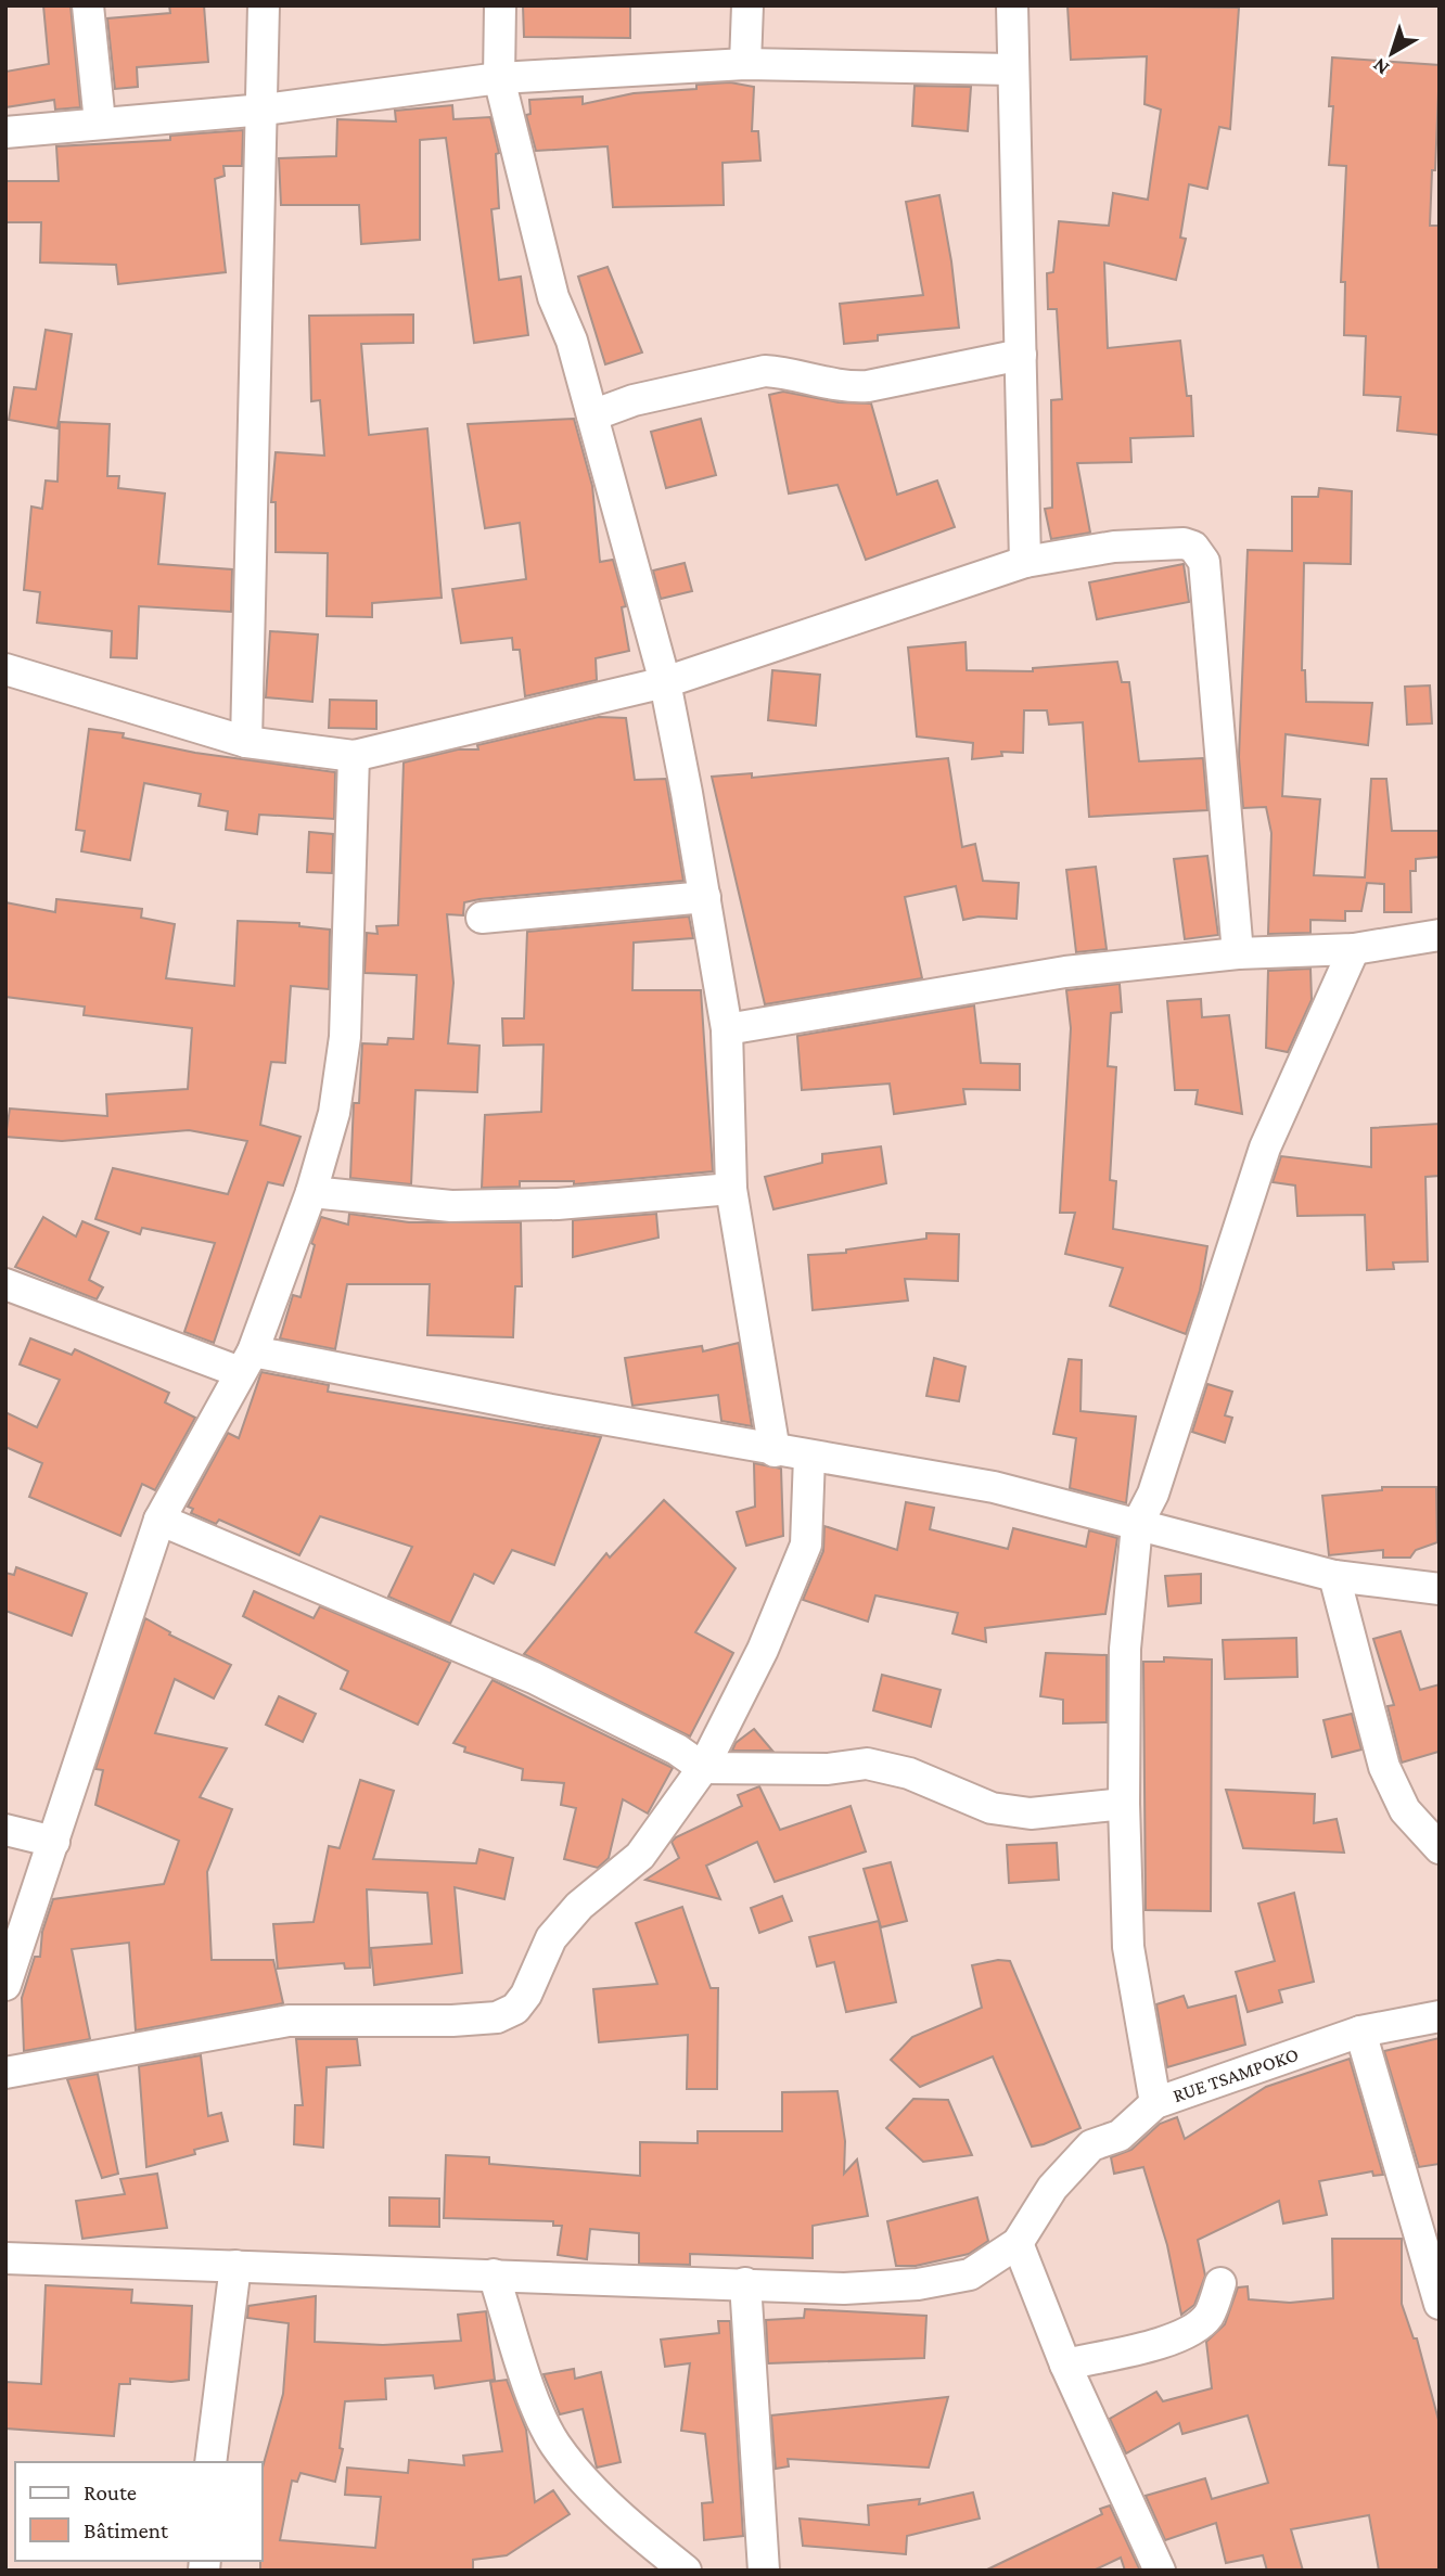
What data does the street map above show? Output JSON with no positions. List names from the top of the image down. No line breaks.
{"streets":{"street":["RUE TSAMPOKO"]},"legend":["Route","Bâtiment"],"north":"bottom left"}
